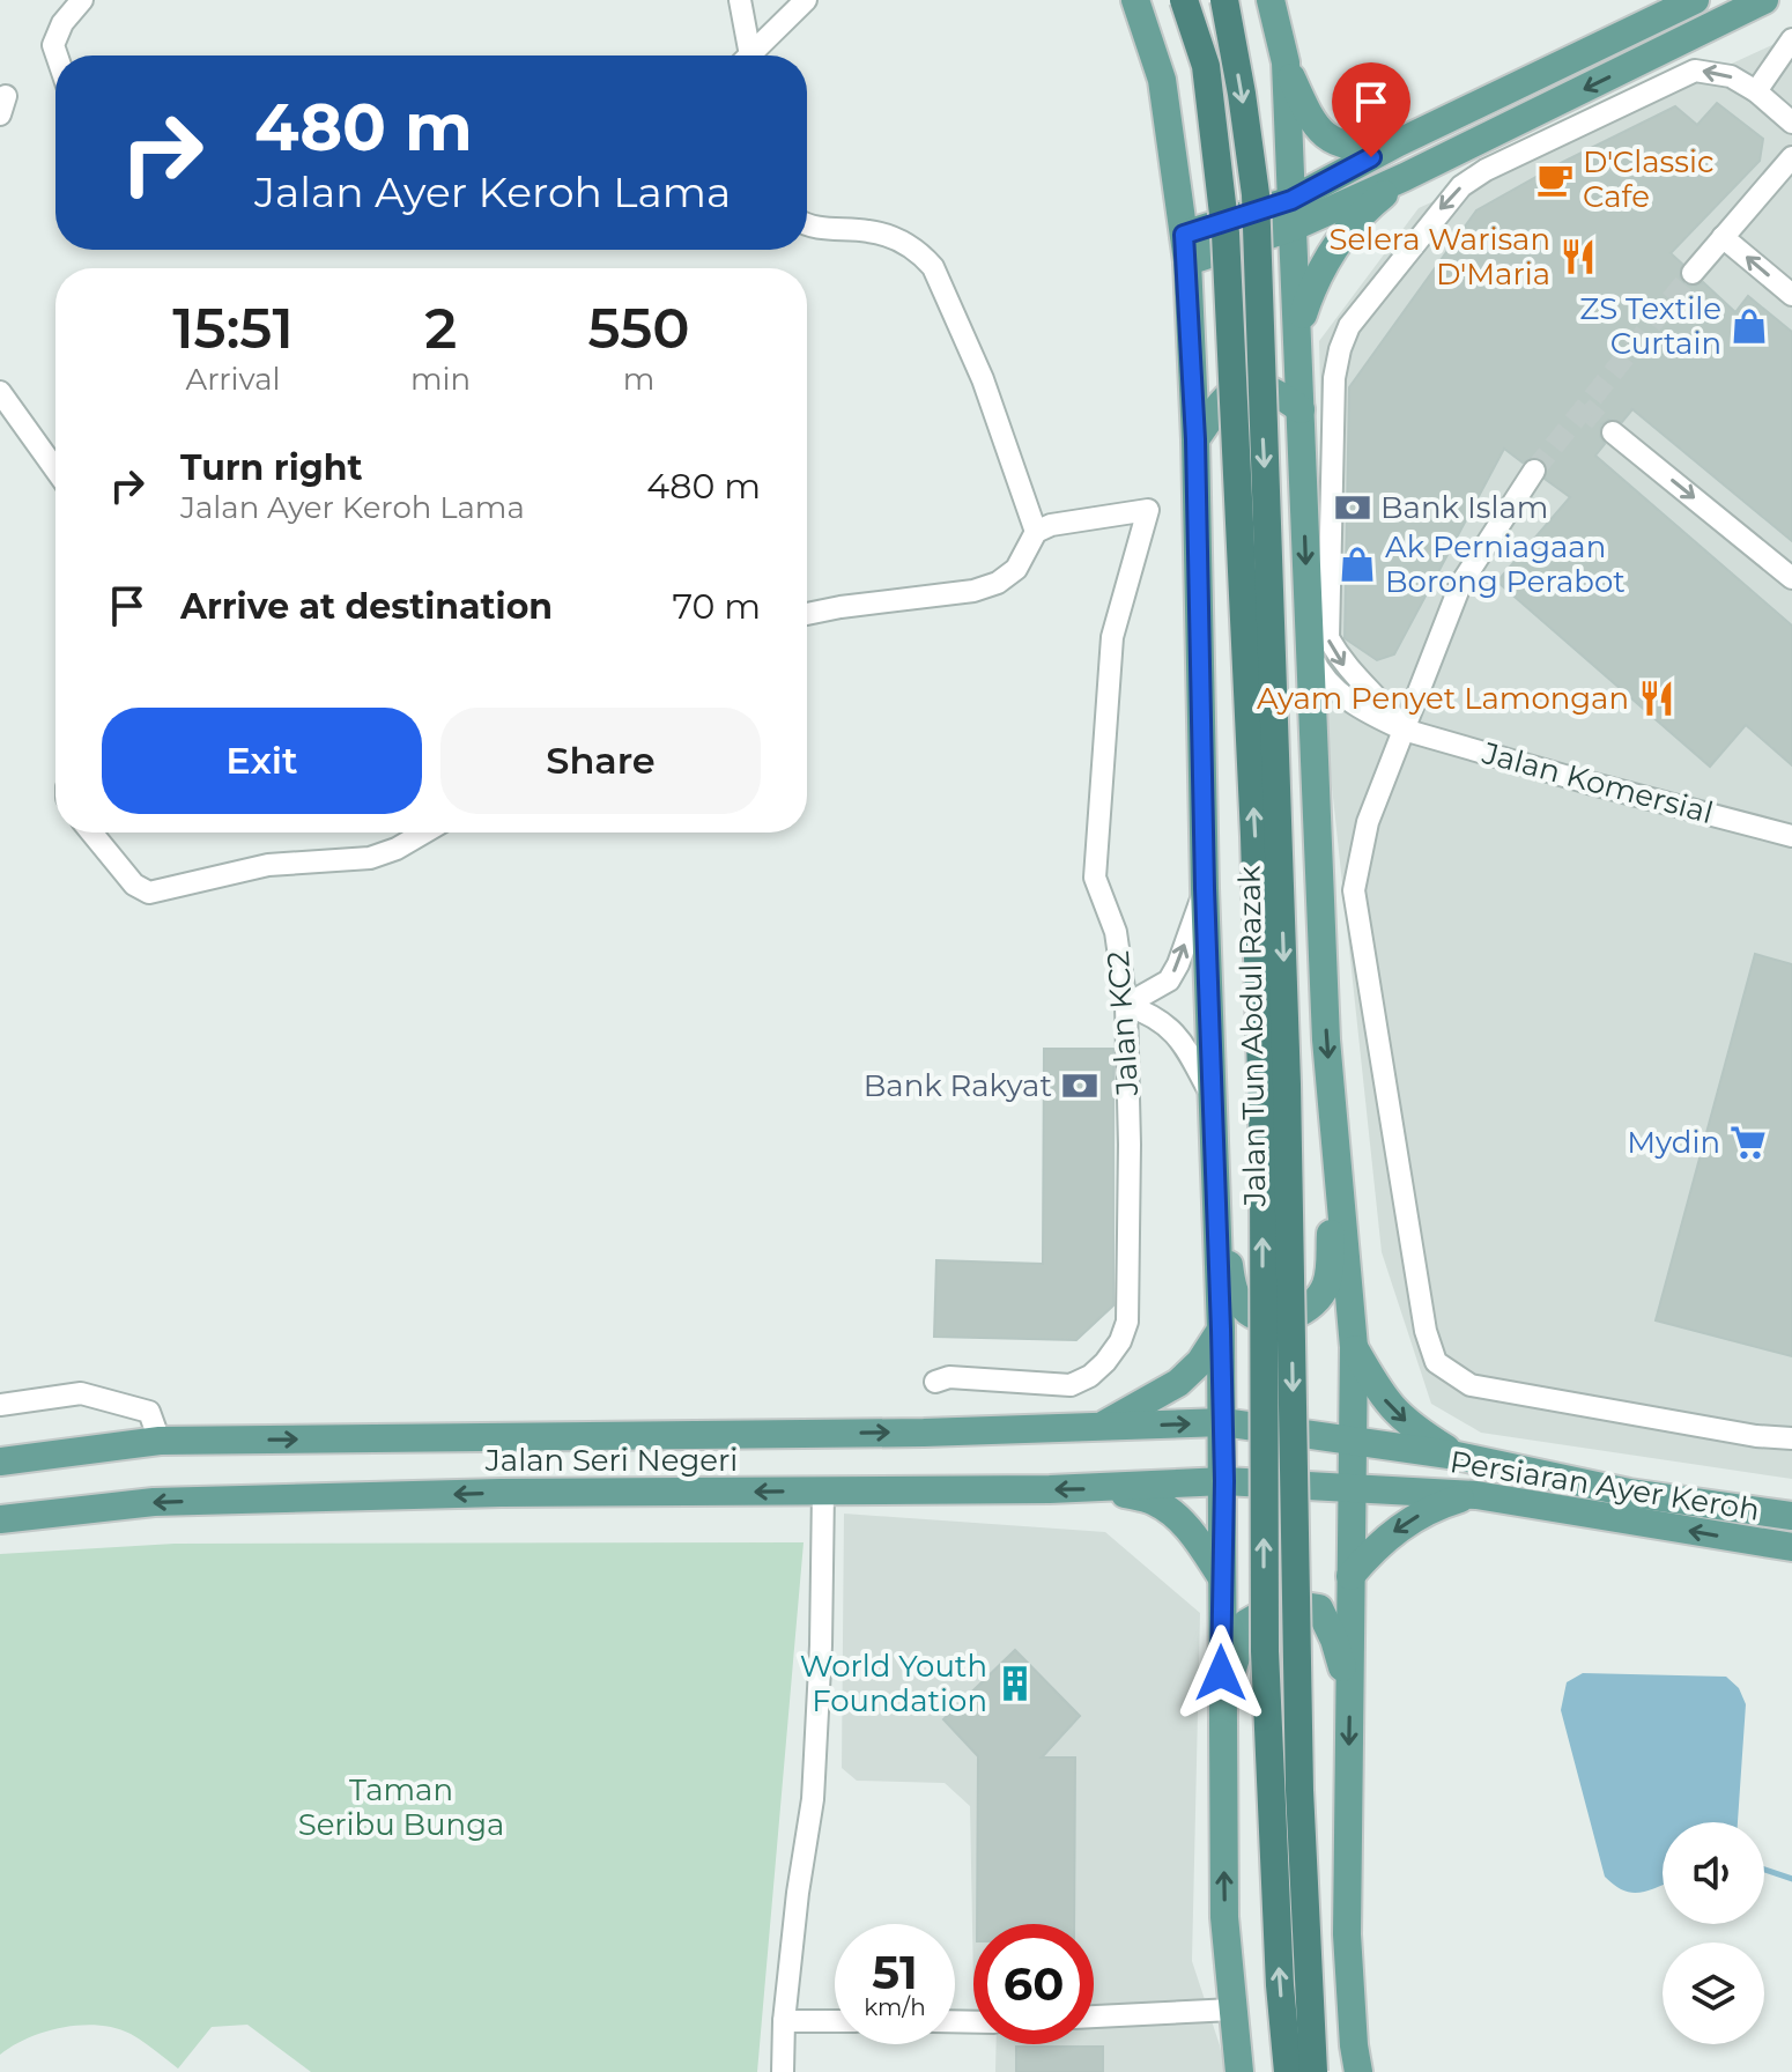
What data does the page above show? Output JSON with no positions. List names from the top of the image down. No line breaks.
{"streets":{"highway":["Jalan Tun Abdul Razak"],"main road":["Jalan Seri Negeri","Persiaran Ayer Keroh"],"street":["Jalan Komersial","Jalan KC2"]},"crossings":[["Jalan Seri Negeri","Persiaran Ayer Keroh"]],"parks":["Taman Seribu Bunga"],"places":{"cafe":["D'Classic Cafe"],"restaurant":["Selera Warisan D'Maria","Ayam Penyet Lamongan"],"shop":["ZS Textile Curtain","Ak Perniagaan Borong Perabot"],"bank":["Bank Islam","Bank Rakyat"],"supermarket":["Mydin"],"building":["World Youth Foundation"]},"page":{"turn":["480 m","Jalan Ayer Keroh Lama"],"eta":["15:51","Arrival","2","min","550","m"],"list":[{"name":"Turn right","note":"Jalan Ayer Keroh Lama","value":"480 m"},{"name":"Arrive at destination","value":"70 m"}],"buttons":["Exit","Share"],"speed":"51 km/h","limit":"60"}}
